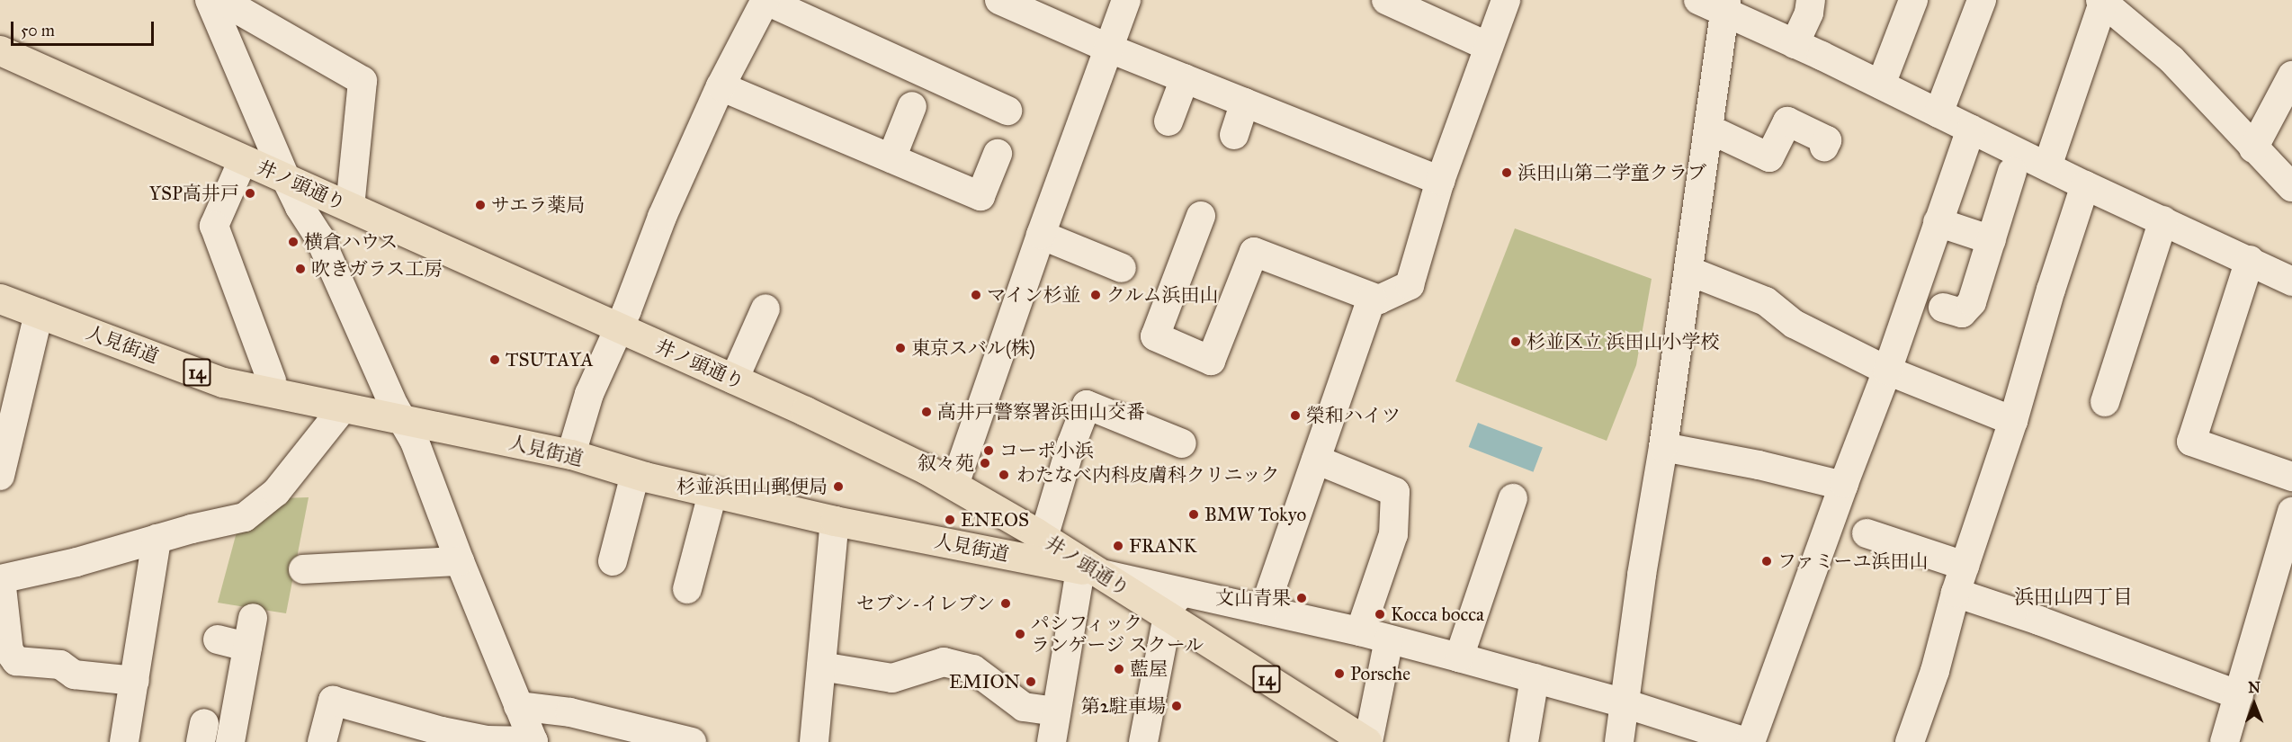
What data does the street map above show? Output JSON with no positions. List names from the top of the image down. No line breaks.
{"streets":{"main road":["井ノ頭通り","人見街道","14"]},"crossings":[["井ノ頭通り","人見街道"]],"districts":["浜田山四丁目"],"places":["浜田山第二学童クラブ","YSP高井戸","サエラ薬局","横倉ハウス","吹きガラス工房","マイン杉並","クルム浜田山","杉並区立 浜田山小学校","東京スバル(株)","TSUTAYA","高井戸警察署浜田山交番","榮和ハイツ","コーポ小浜","叙々苑","わたなべ内科皮膚科クリニック","杉並浜田山郵便局","BMW Tokyo","ENEOS","FRANK","ファミーユ浜田山","文山青果","セブン-イレブン","Kocca bocca","パシフィック ランゲージ スクール","藍屋","Porsche","EMION","第2駐車場"],"scale_bar":"50 m","north":"top"}
